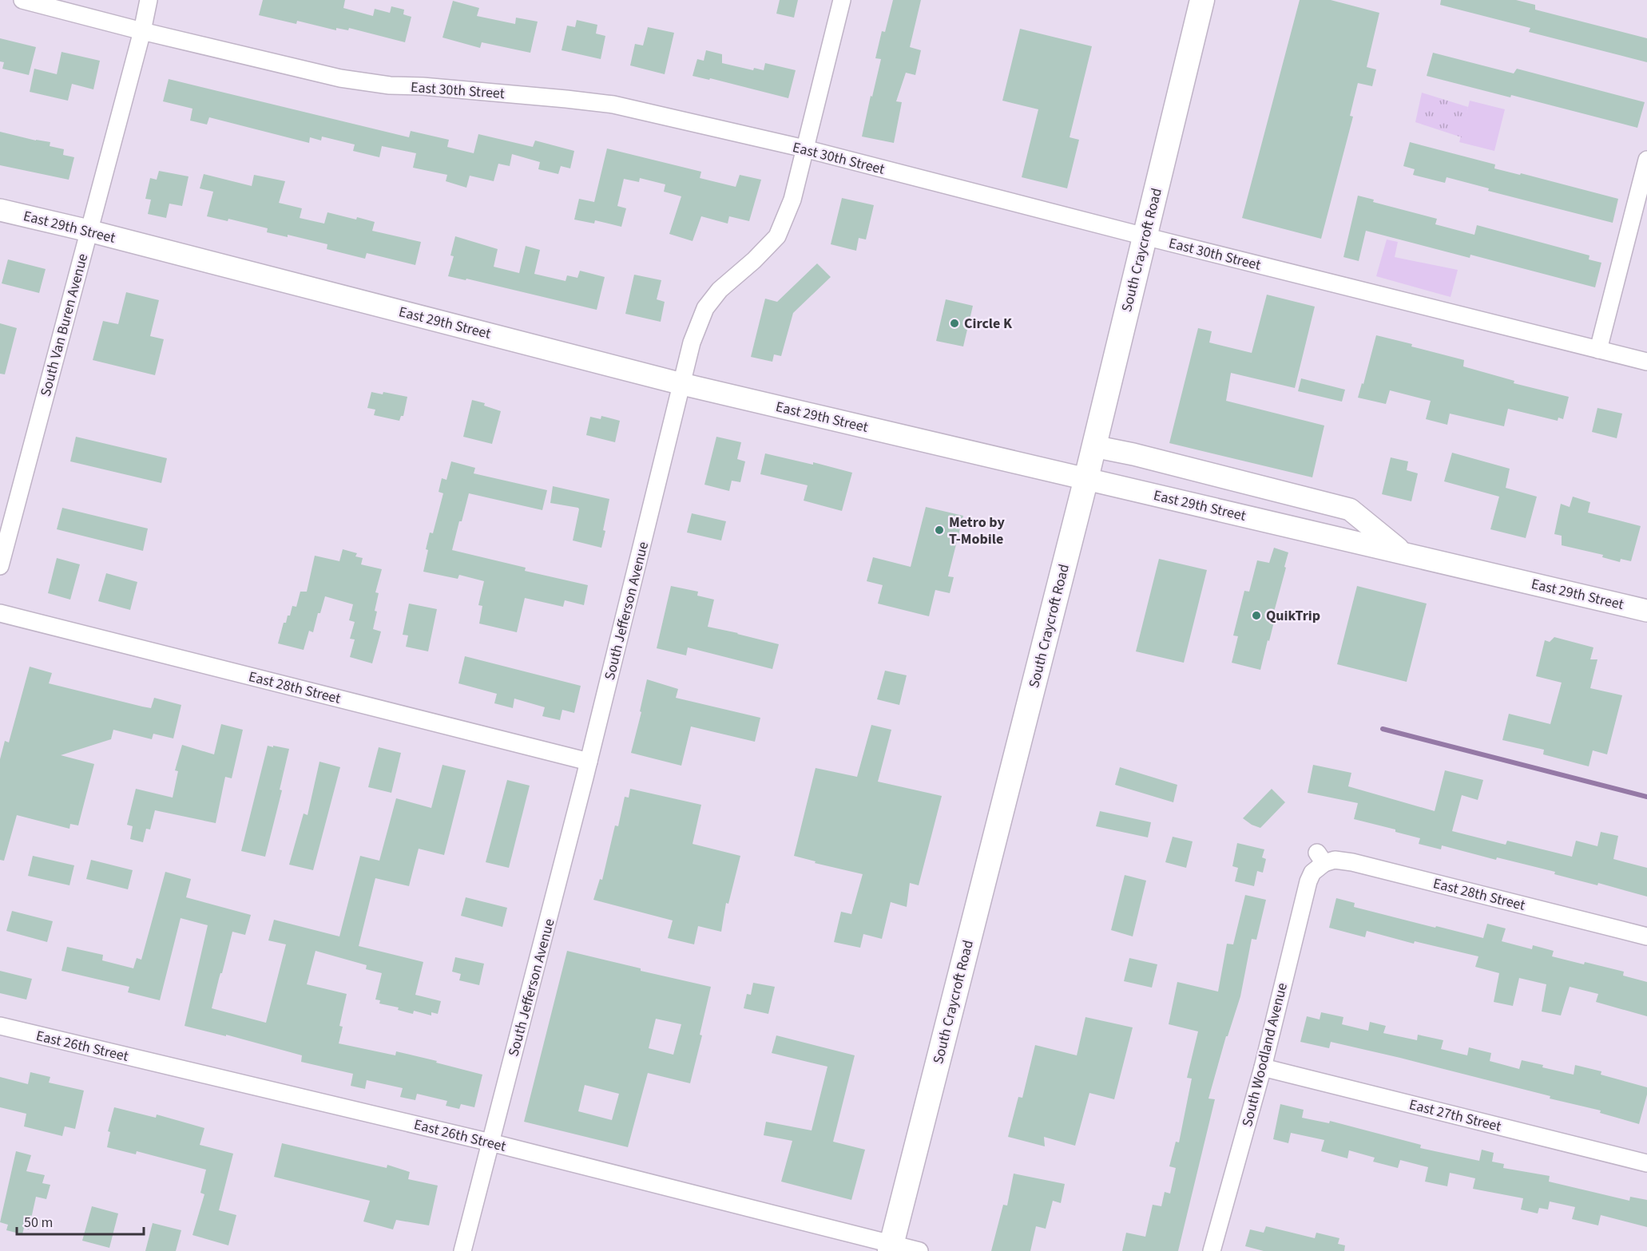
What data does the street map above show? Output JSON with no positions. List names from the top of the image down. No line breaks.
{"streets":{"main road":["South Craycroft Road"],"street":["East 30th Street","East 29th Street","South Van Buren Avenue","South Jefferson Avenue","East 28th Street","East 26th Street","South Woodland Avenue","East 27th Street"]},"crossings":[["East 30th Street","South Craycroft Road"],["East 30th Street","South Van Buren Avenue"],["East 30th Street","South Jefferson Avenue"],["East 29th Street","South Craycroft Road"],["East 29th Street","South Van Buren Avenue"],["East 29th Street","South Jefferson Avenue"],["South Craycroft Road","East 26th Street"],["South Jefferson Avenue","East 28th Street"],["South Jefferson Avenue","East 26th Street"],["East 28th Street","South Woodland Avenue"],["South Woodland Avenue","East 27th Street"]],"places":["Circle K","Metro by T-Mobile","QuikTrip"],"scale_bar":"50 m"}
